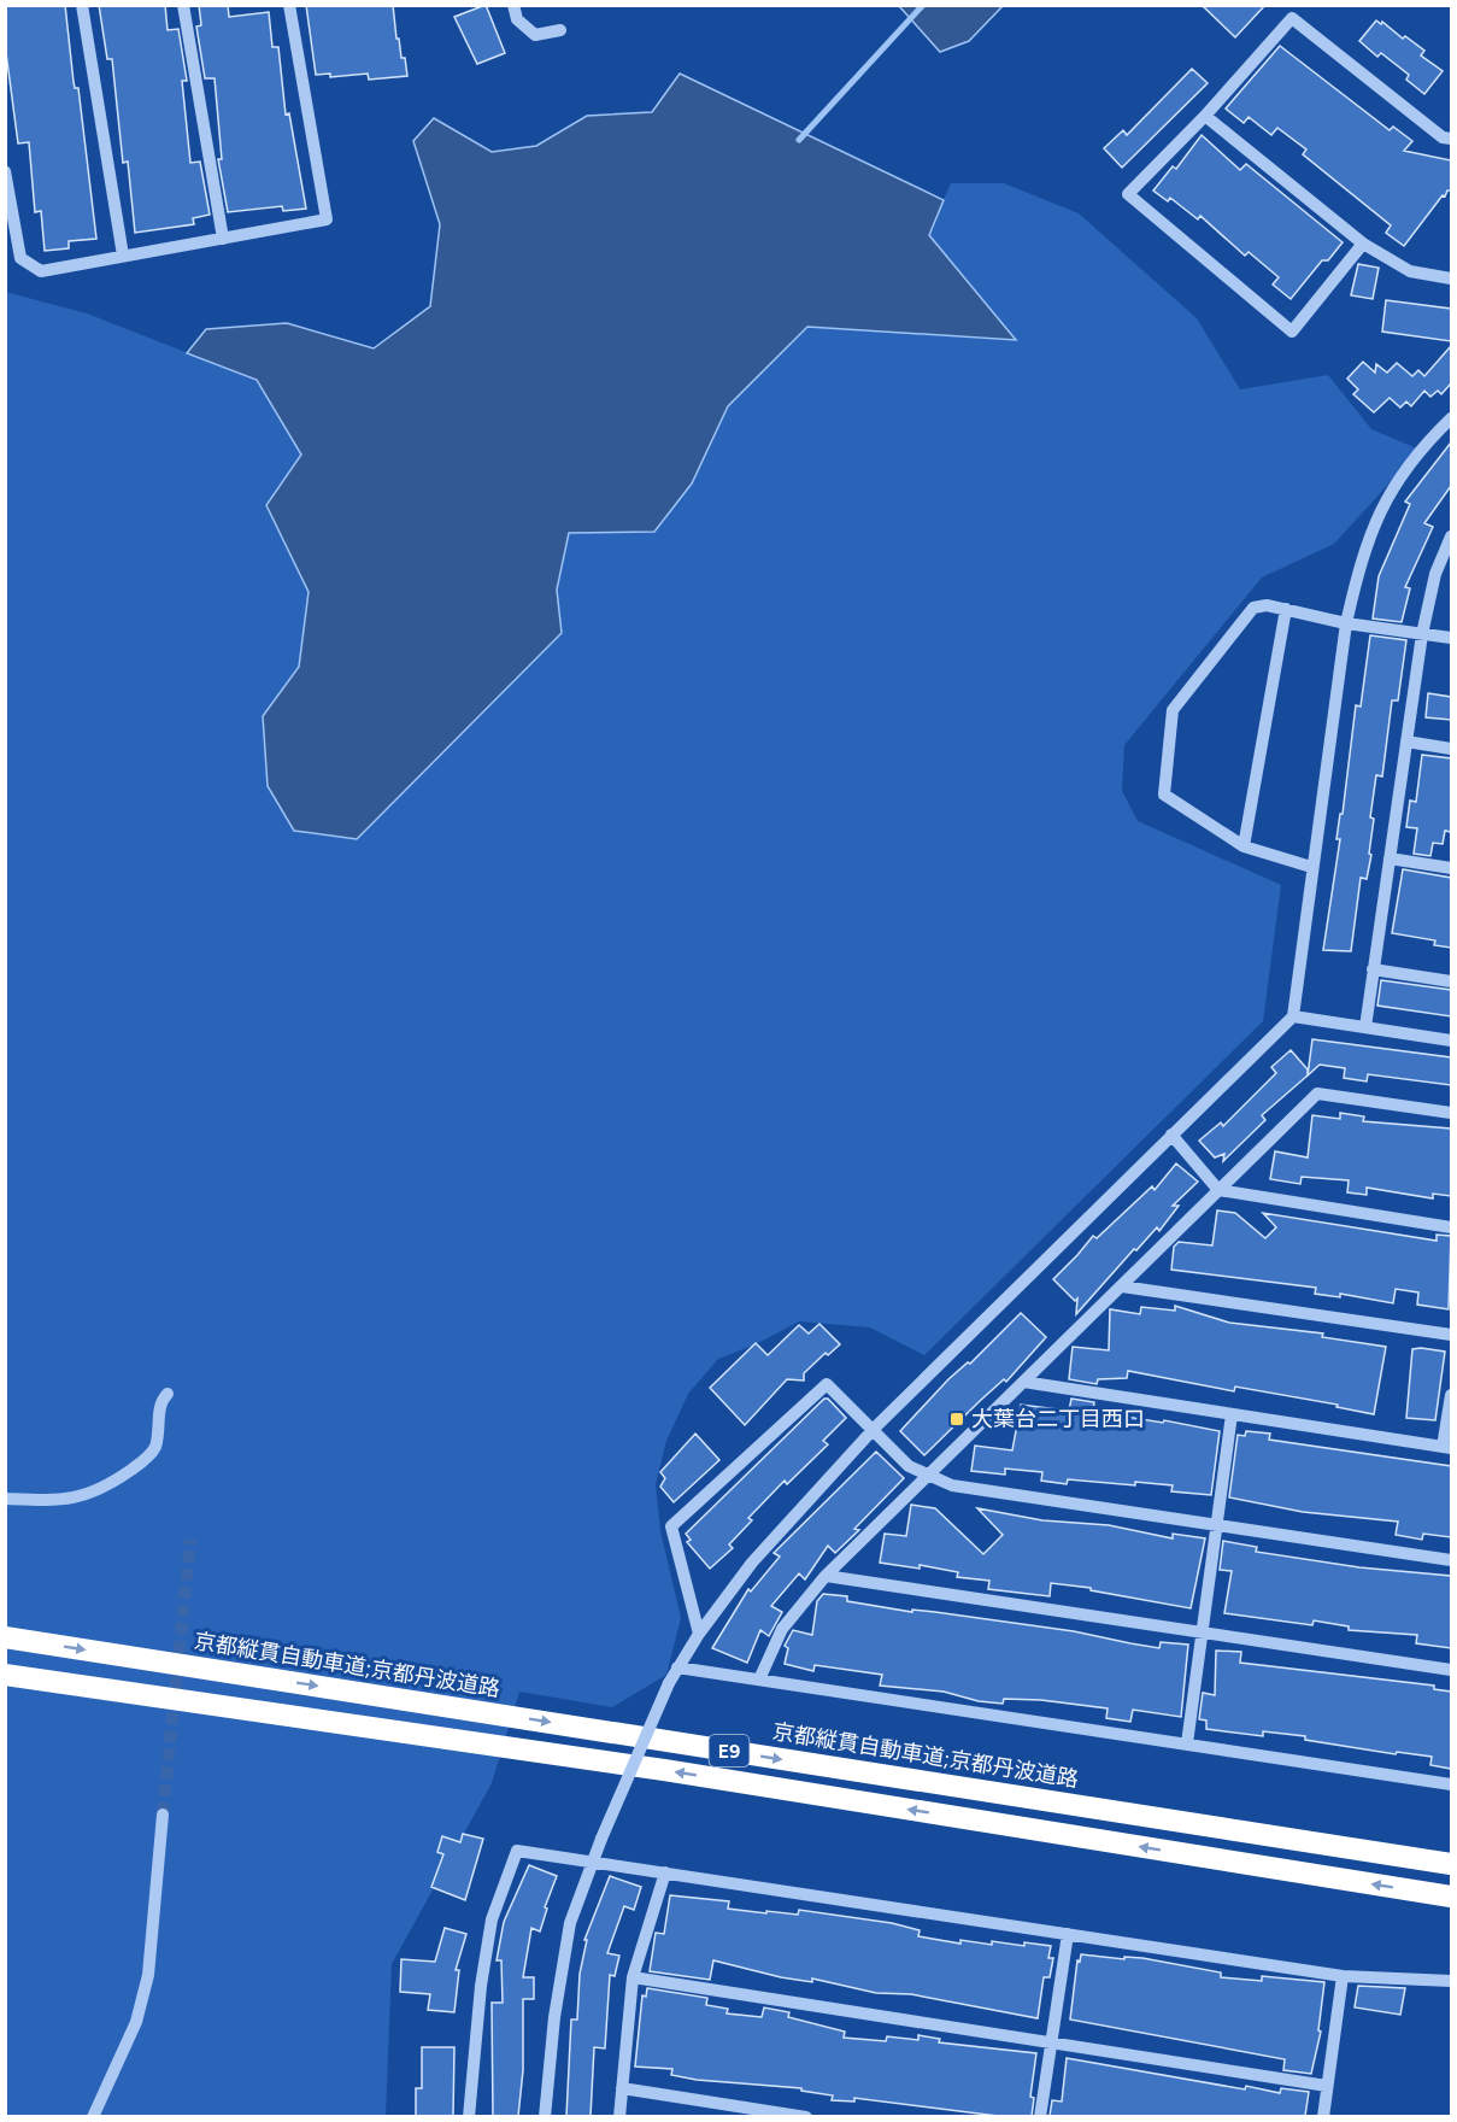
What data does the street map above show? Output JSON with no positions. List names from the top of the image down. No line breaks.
{"streets":{"highway":["京都縦貫自動車道;京都丹波道路","E9"]},"places":{"transit":["大葉台二丁目西口"]}}
